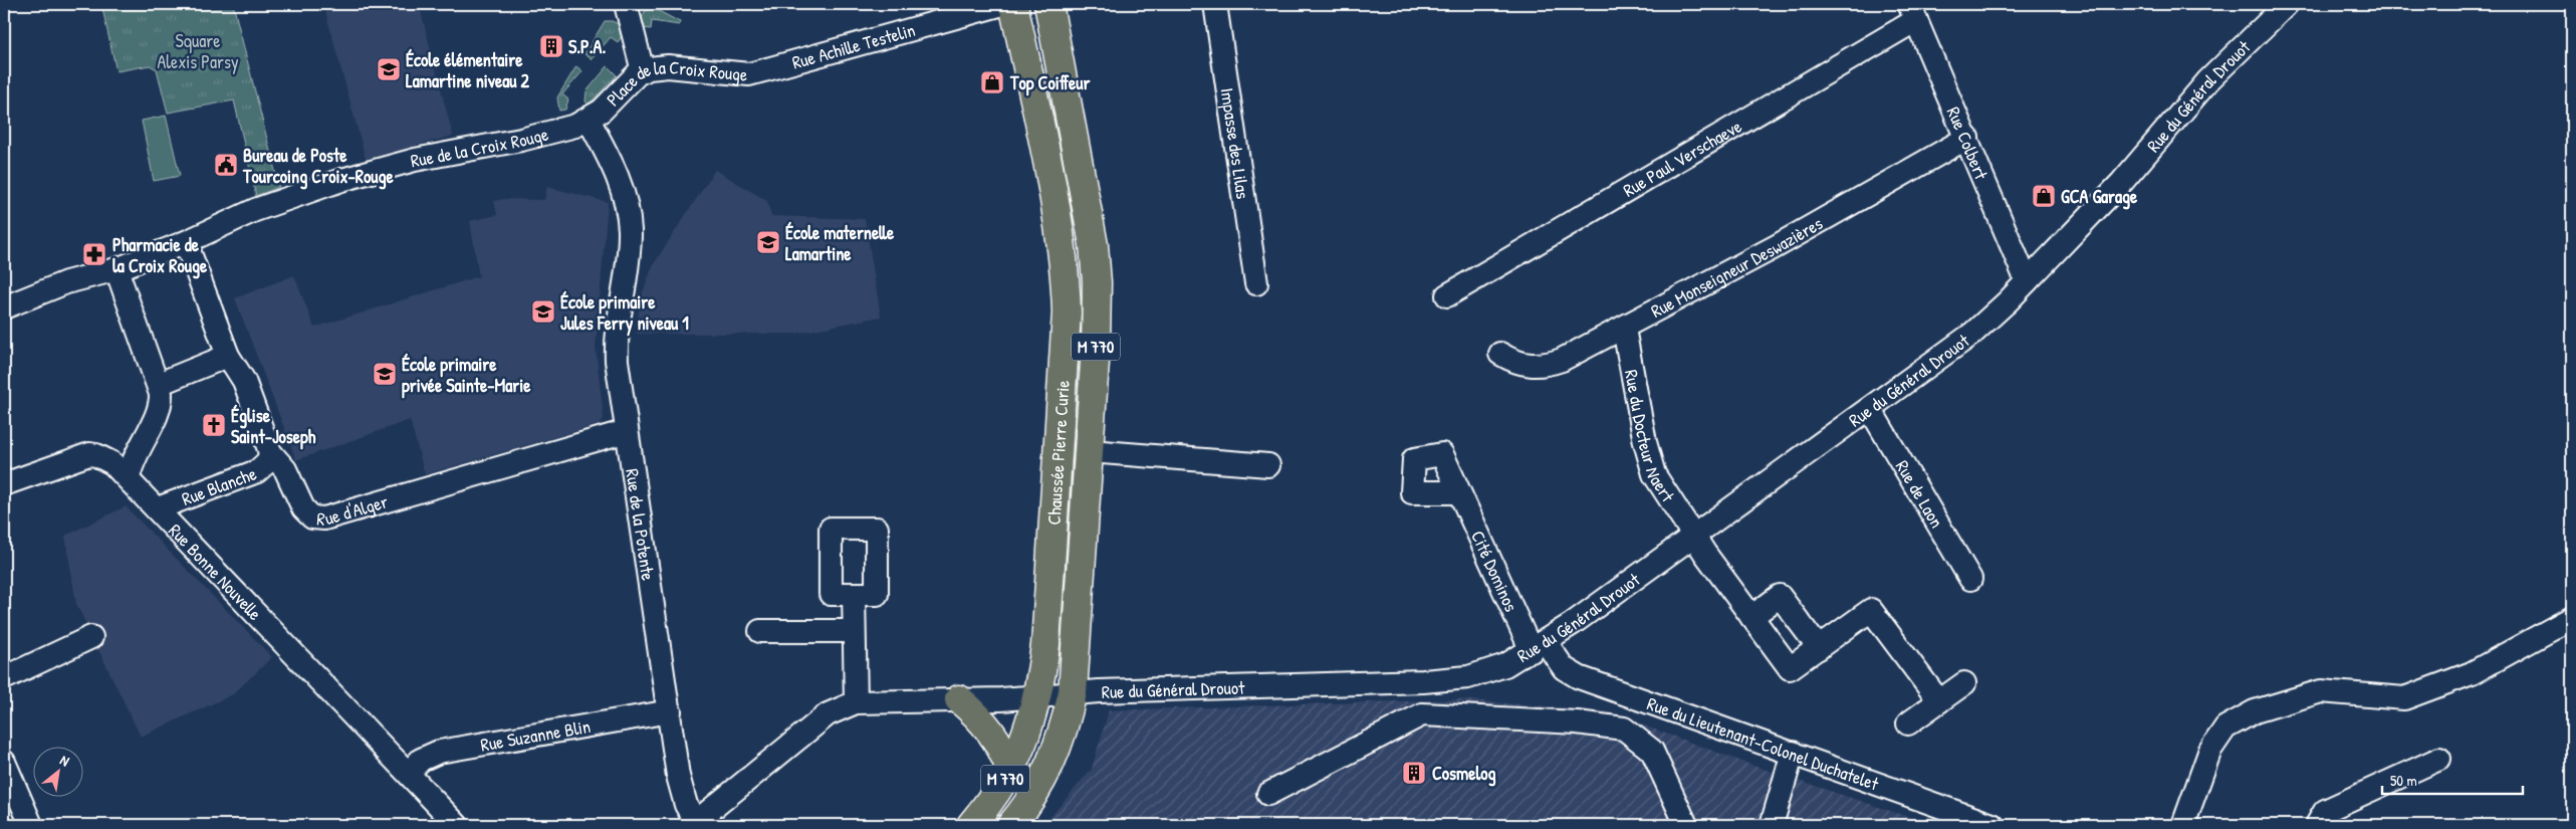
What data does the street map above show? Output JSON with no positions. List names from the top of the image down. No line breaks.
{"streets":{"main road":["M 770","Chaussée Pierre Curie"],"street":["Rue Achille Testelin","Place de la Croix Rouge","Rue du Général Drouot","Rue Colbert","Impasse des Lilas","Rue de la Croix Rouge","Rue Paul Verschaeve","Rue Monseigneur Deswazières","Rue du Docteur Naert","Rue Blanche","Rue de Laon","Rue d'Alger","Rue de la Potente","Rue Bonne Nouvelle","Cité Dominos","Rue Suzanne Blin","Rue du Lieutenant-Colonel Duchatelet"]},"crossings":[["Rue Achille Testelin","Place de la Croix Rouge"],["Place de la Croix Rouge","Rue de la Croix Rouge"],["Place de la Croix Rouge","Rue de la Potente"],["Rue du Général Drouot","Rue Colbert"],["Rue du Général Drouot","M 770"],["Rue du Général Drouot","Rue du Docteur Naert"],["Rue du Général Drouot","Chaussée Pierre Curie"],["Rue du Général Drouot","Rue de Laon"],["Rue du Général Drouot","Rue de la Potente"],["Rue du Général Drouot","Cité Dominos"],["Rue du Général Drouot","Rue du Lieutenant-Colonel Duchatelet"],["Rue Colbert","Rue Paul Verschaeve"],["Rue Colbert","Rue Monseigneur Deswazières"],["Rue de la Croix Rouge","Rue d'Alger"],["Rue Monseigneur Deswazières","Rue du Docteur Naert"],["M 770","Chaussée Pierre Curie"],["Rue Blanche","Rue d'Alger"],["Rue Blanche","Rue Bonne Nouvelle"],["Rue d'Alger","Rue de la Potente"],["Rue de la Potente","Rue Suzanne Blin"],["Rue Bonne Nouvelle","Rue Suzanne Blin"],["Cité Dominos","Rue du Lieutenant-Colonel Duchatelet"]],"parks":["Square Alexis Parsy"],"places":{"building":["S.P.A.","Cosmelog"],"school or university":["École élémentaire Lamartine niveau 2","École maternelle Lamartine","École primaire Jules Ferry niveau 1","École primaire privée Sainte-Marie"],"shop":["Top Coiffeur","GCA Garage"],"public building":["Bureau de Poste Tourcoing Croix-Rouge"],"pharmacy":["Pharmacie de la Croix Rouge"],"church":["Église Saint-Joseph"]},"scale_bar":"50 m","north":"top right"}
